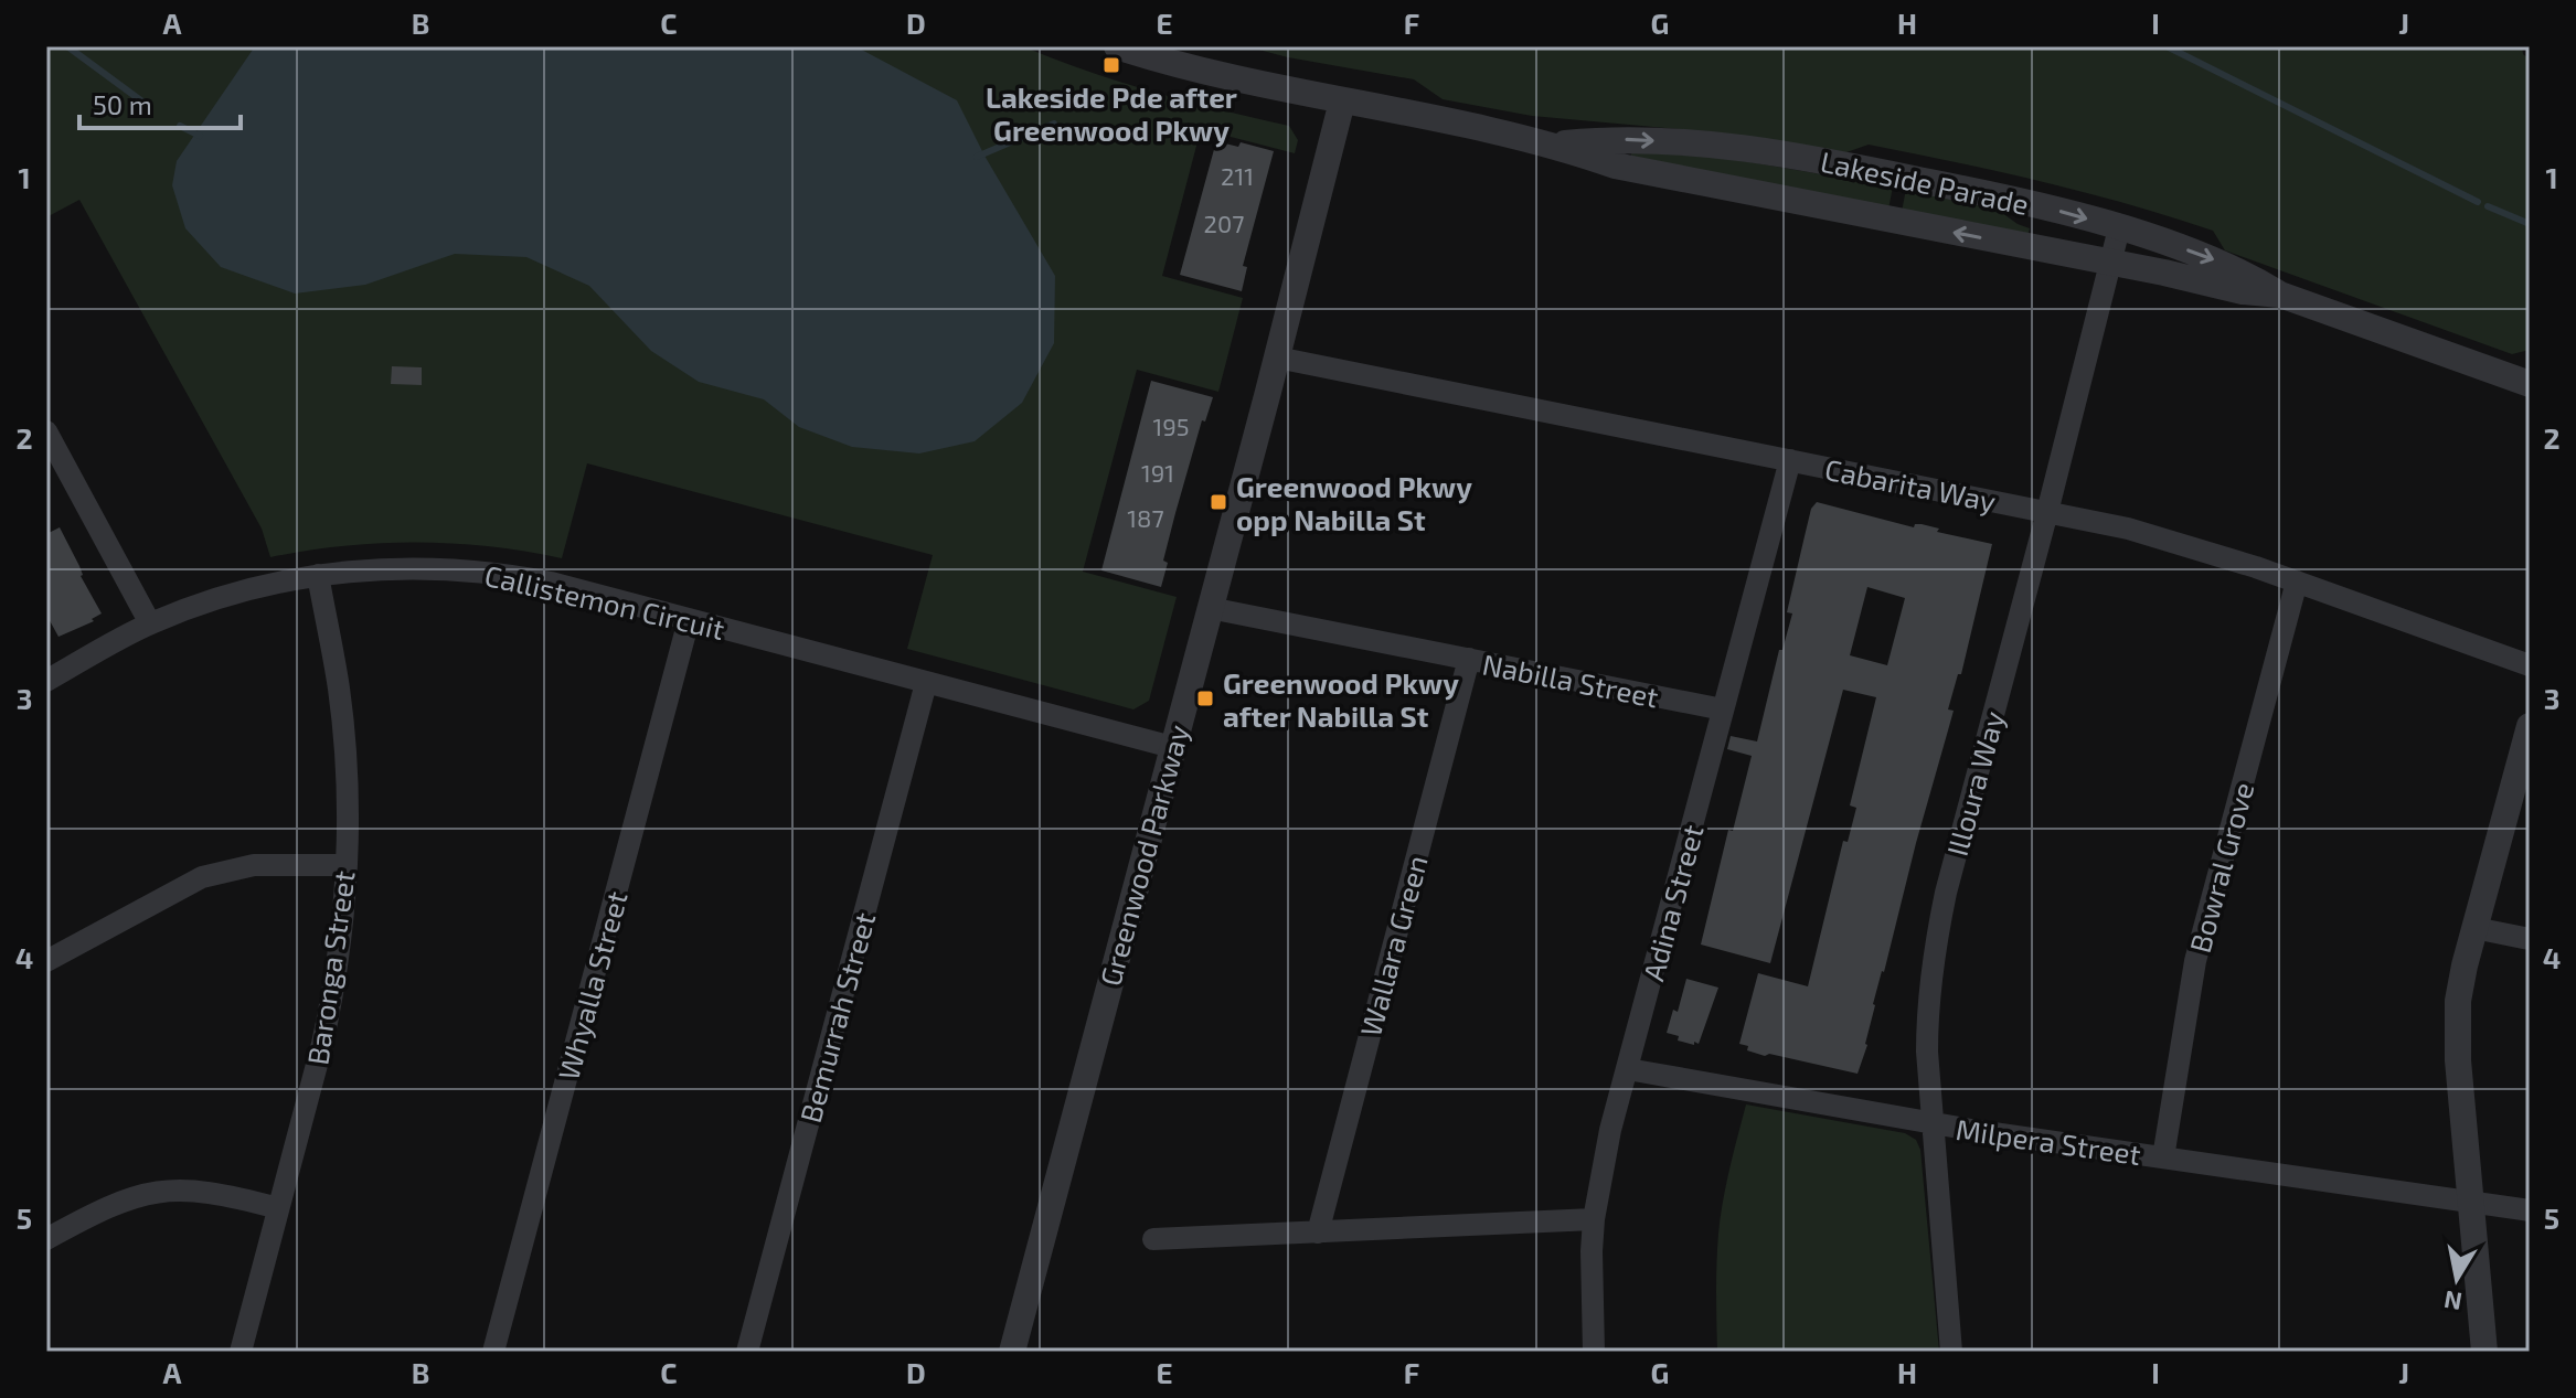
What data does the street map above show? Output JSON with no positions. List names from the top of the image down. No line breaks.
{"streets":{"street":["Lakeside Parade","Cabarita Way","Callistemon Circuit","Nabilla Street","Illoura Way","Greenwood Parkway","Bowral Grove","Adina Street","Wallara Green","Baronga Street","Whyalla Street","Bemurrah Street","Milpera Street"]},"crossings":[["Lakeside Parade","Illoura Way"],["Lakeside Parade","Greenwood Parkway"],["Cabarita Way","Illoura Way"],["Cabarita Way","Greenwood Parkway"],["Cabarita Way","Bowral Grove"],["Cabarita Way","Adina Street"],["Callistemon Circuit","Greenwood Parkway"],["Callistemon Circuit","Baronga Street"],["Callistemon Circuit","Whyalla Street"],["Callistemon Circuit","Bemurrah Street"],["Nabilla Street","Greenwood Parkway"],["Nabilla Street","Adina Street"],["Nabilla Street","Wallara Green"],["Illoura Way","Milpera Street"],["Bowral Grove","Milpera Street"],["Adina Street","Milpera Street"]],"places":{"transit":["Lakeside Pde after Greenwood Pkwy","Greenwood Pkwy opp Nabilla St","Greenwood Pkwy after Nabilla St"]},"house_numbers":["211","207","195","191","187"],"scale_bar":"50 m","north":"bottom","grid":{"columns":["A","B","C","D","E","F","G","H","I","J"],"rows":["1","2","3","4","5"]}}
